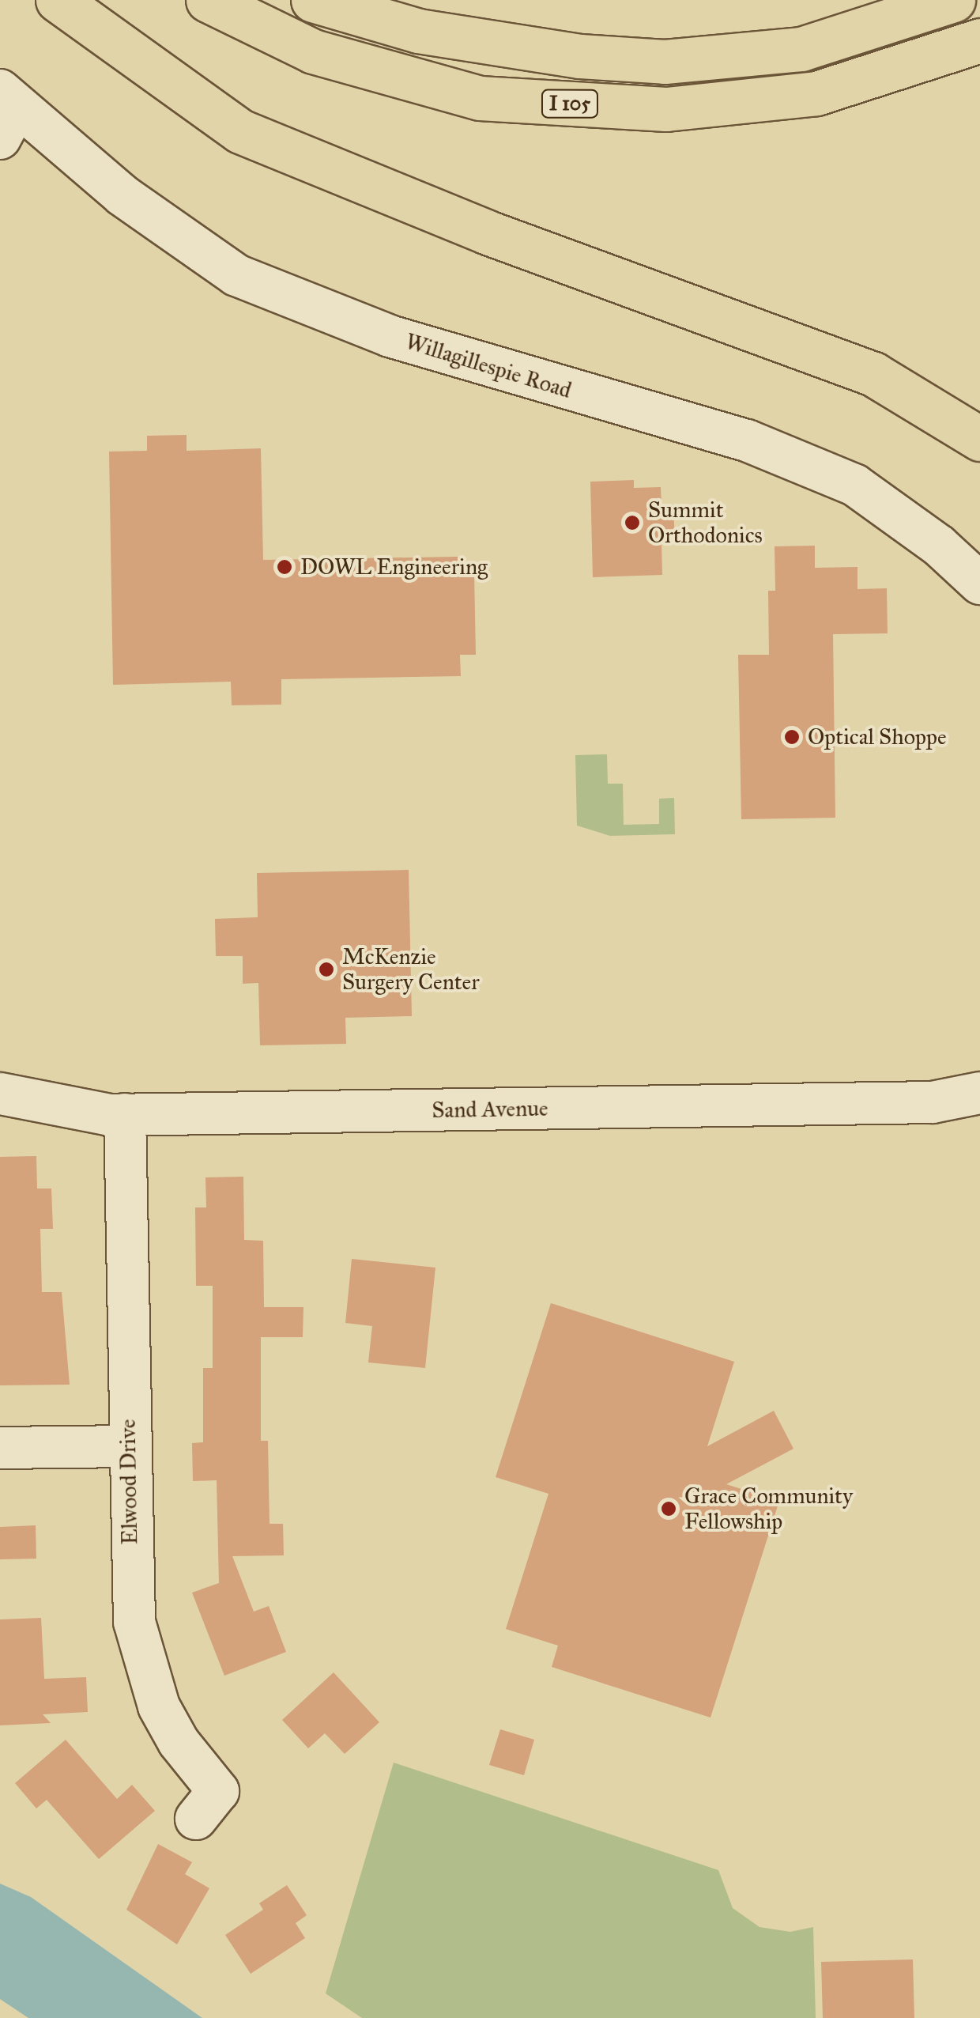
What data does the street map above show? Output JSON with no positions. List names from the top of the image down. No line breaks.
{"streets":{"highway":["I 105"],"street":["Willagillespie Road","Sand Avenue","Elwood Drive"]},"crossings":[["Sand Avenue","Elwood Drive"]],"places":["Summit Orthodonics","DOWL Engineering","Optical Shoppe","McKenzie Surgery Center","Grace Community Fellowship"]}
